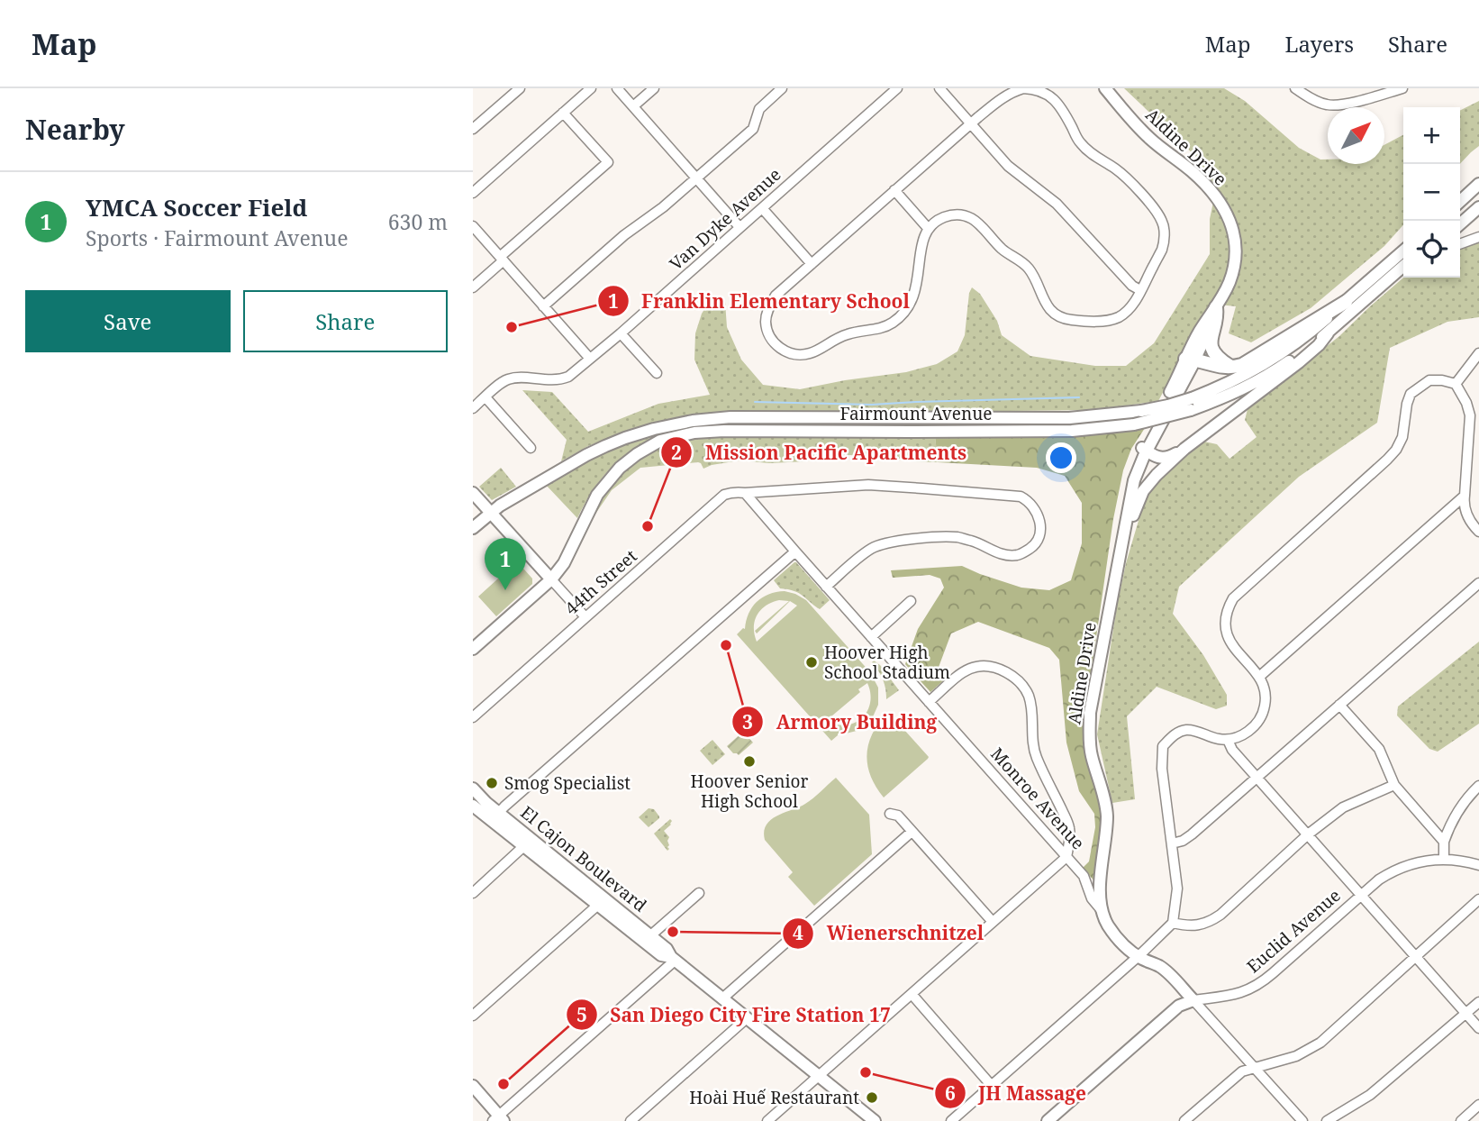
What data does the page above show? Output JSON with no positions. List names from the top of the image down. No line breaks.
{"streets":{"main road":["Aldine Drive","Fairmount Avenue","Monroe Avenue","El Cajon Boulevard","Euclid Avenue"],"street":["Van Dyke Avenue","44th Street"]},"crossings":[["Aldine Drive","Monroe Avenue"],["44th Street","Monroe Avenue"],["Monroe Avenue","Euclid Avenue"]],"places":["Franklin Elementary School","Mission Pacific Apartments","Armory Building","Hoover High School Stadium","Hoover Senior High School","Smog Specialist","Wienerschnitzel","JH Massage","San Diego City Fire Station 17","Hoài Huế Restaurant"],"north":"top right","page":{"header":"Map","nav":["Map","Layers","Share"],"heading":"Nearby","map_buttons":["+","−"],"list":[{"mark":"1","name":"YMCA Soccer Field","note":"Sports · Fairmount Avenue","value":"630 m"}],"buttons":["Save","Share"],"pins":"1"}}
